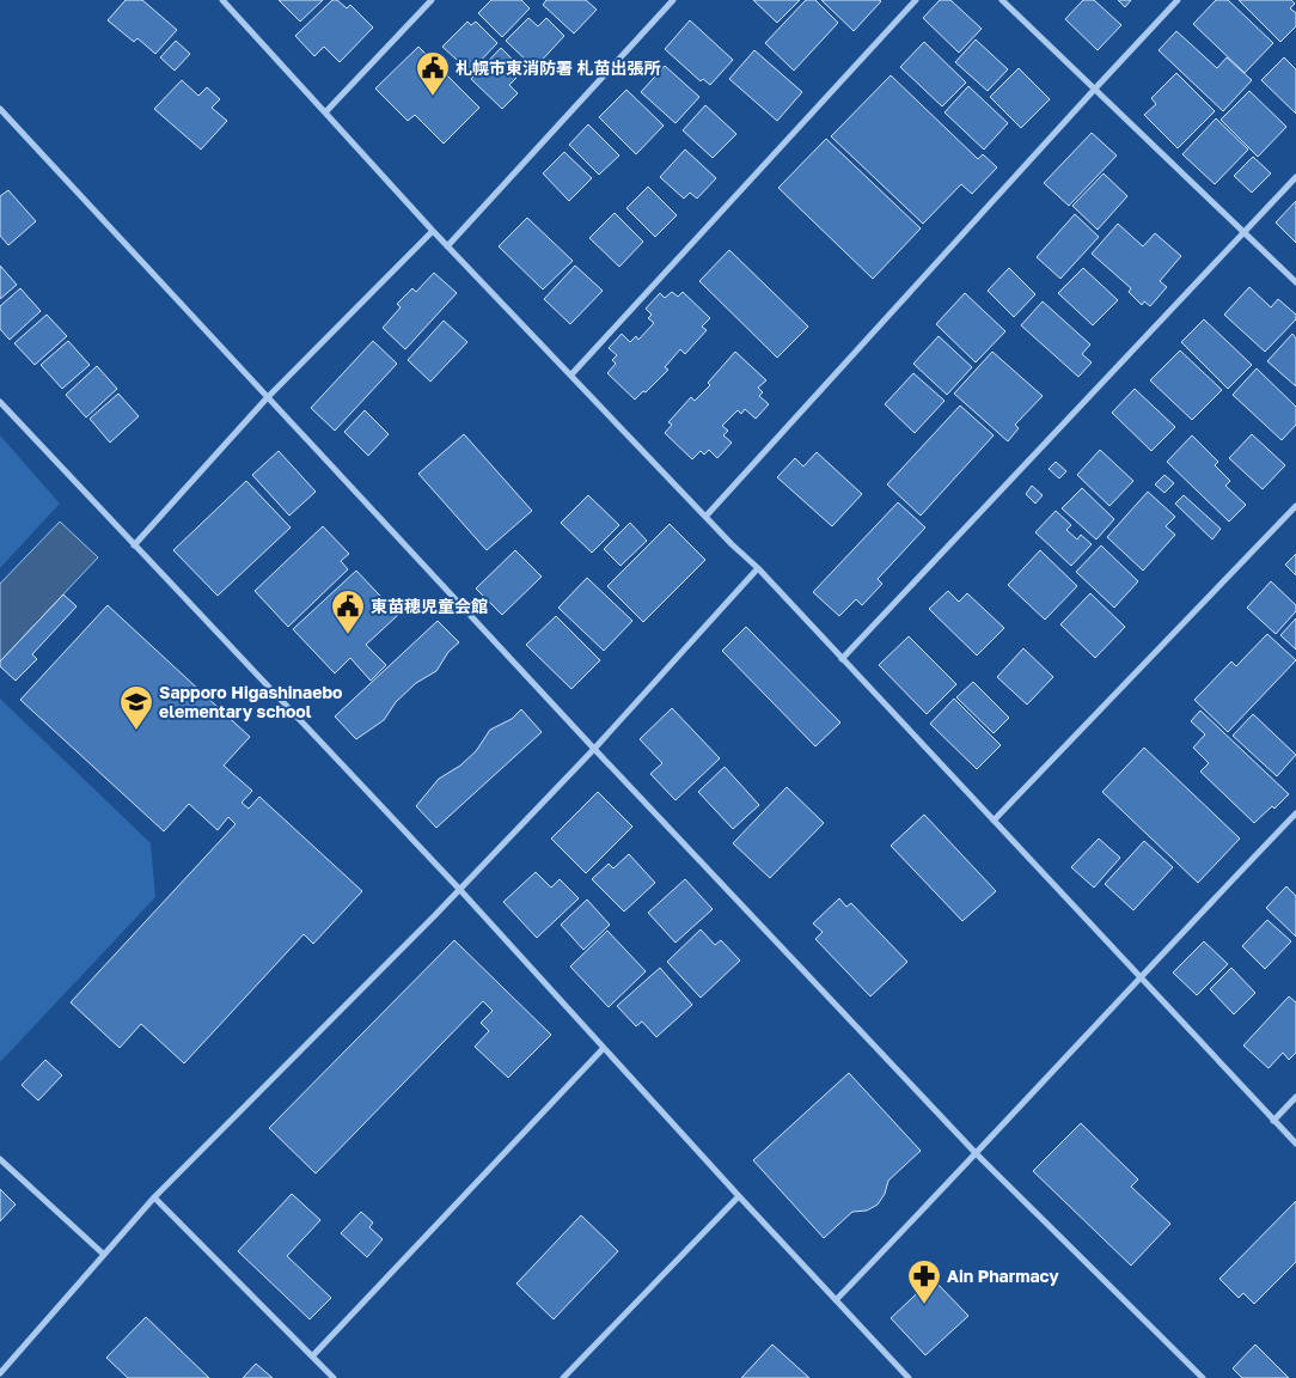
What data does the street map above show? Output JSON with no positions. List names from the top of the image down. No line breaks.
{"places":{"public building":["札幌市東消防署 札苗出張所","東苗穂児童会館"],"school or university":["Sapporo Higashinaebo elementary school"],"pharmacy":["Ain Pharmacy"]}}
